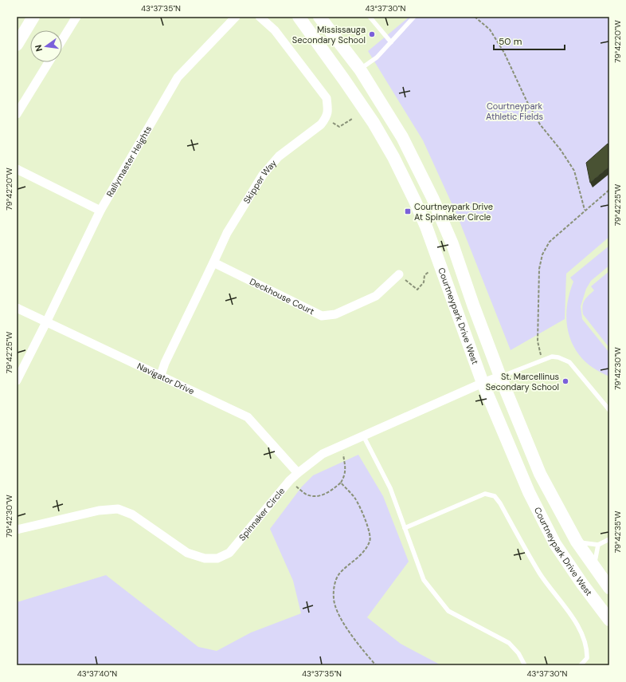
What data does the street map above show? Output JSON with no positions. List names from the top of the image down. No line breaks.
{"streets":{"main road":["Courtneypark Drive West"],"street":["Rallymaster Heights","Skipper Way","Deckhouse Court","Navigator Drive","Spinnaker Circle"]},"crossings":[["Rallymaster Heights","Navigator Drive"],["Skipper Way","Deckhouse Court"],["Skipper Way","Navigator Drive"],["Courtneypark Drive West","Spinnaker Circle"],["Navigator Drive","Spinnaker Circle"]],"parks":["Courtneypark Athletic Fields"],"places":{"other":["Mississauga Secondary School","St. Marcellinus Secondary School"],"transit":["Courtneypark Drive At Spinnaker Circle"]},"scale_bar":"50 m","north":"left","coordinates":["43°37'35\"N","43°37'30\"N","79°42'20\"W","79°42'25\"W","79°42'30\"W","79°42'35\"W","43°37'40\"N"]}
